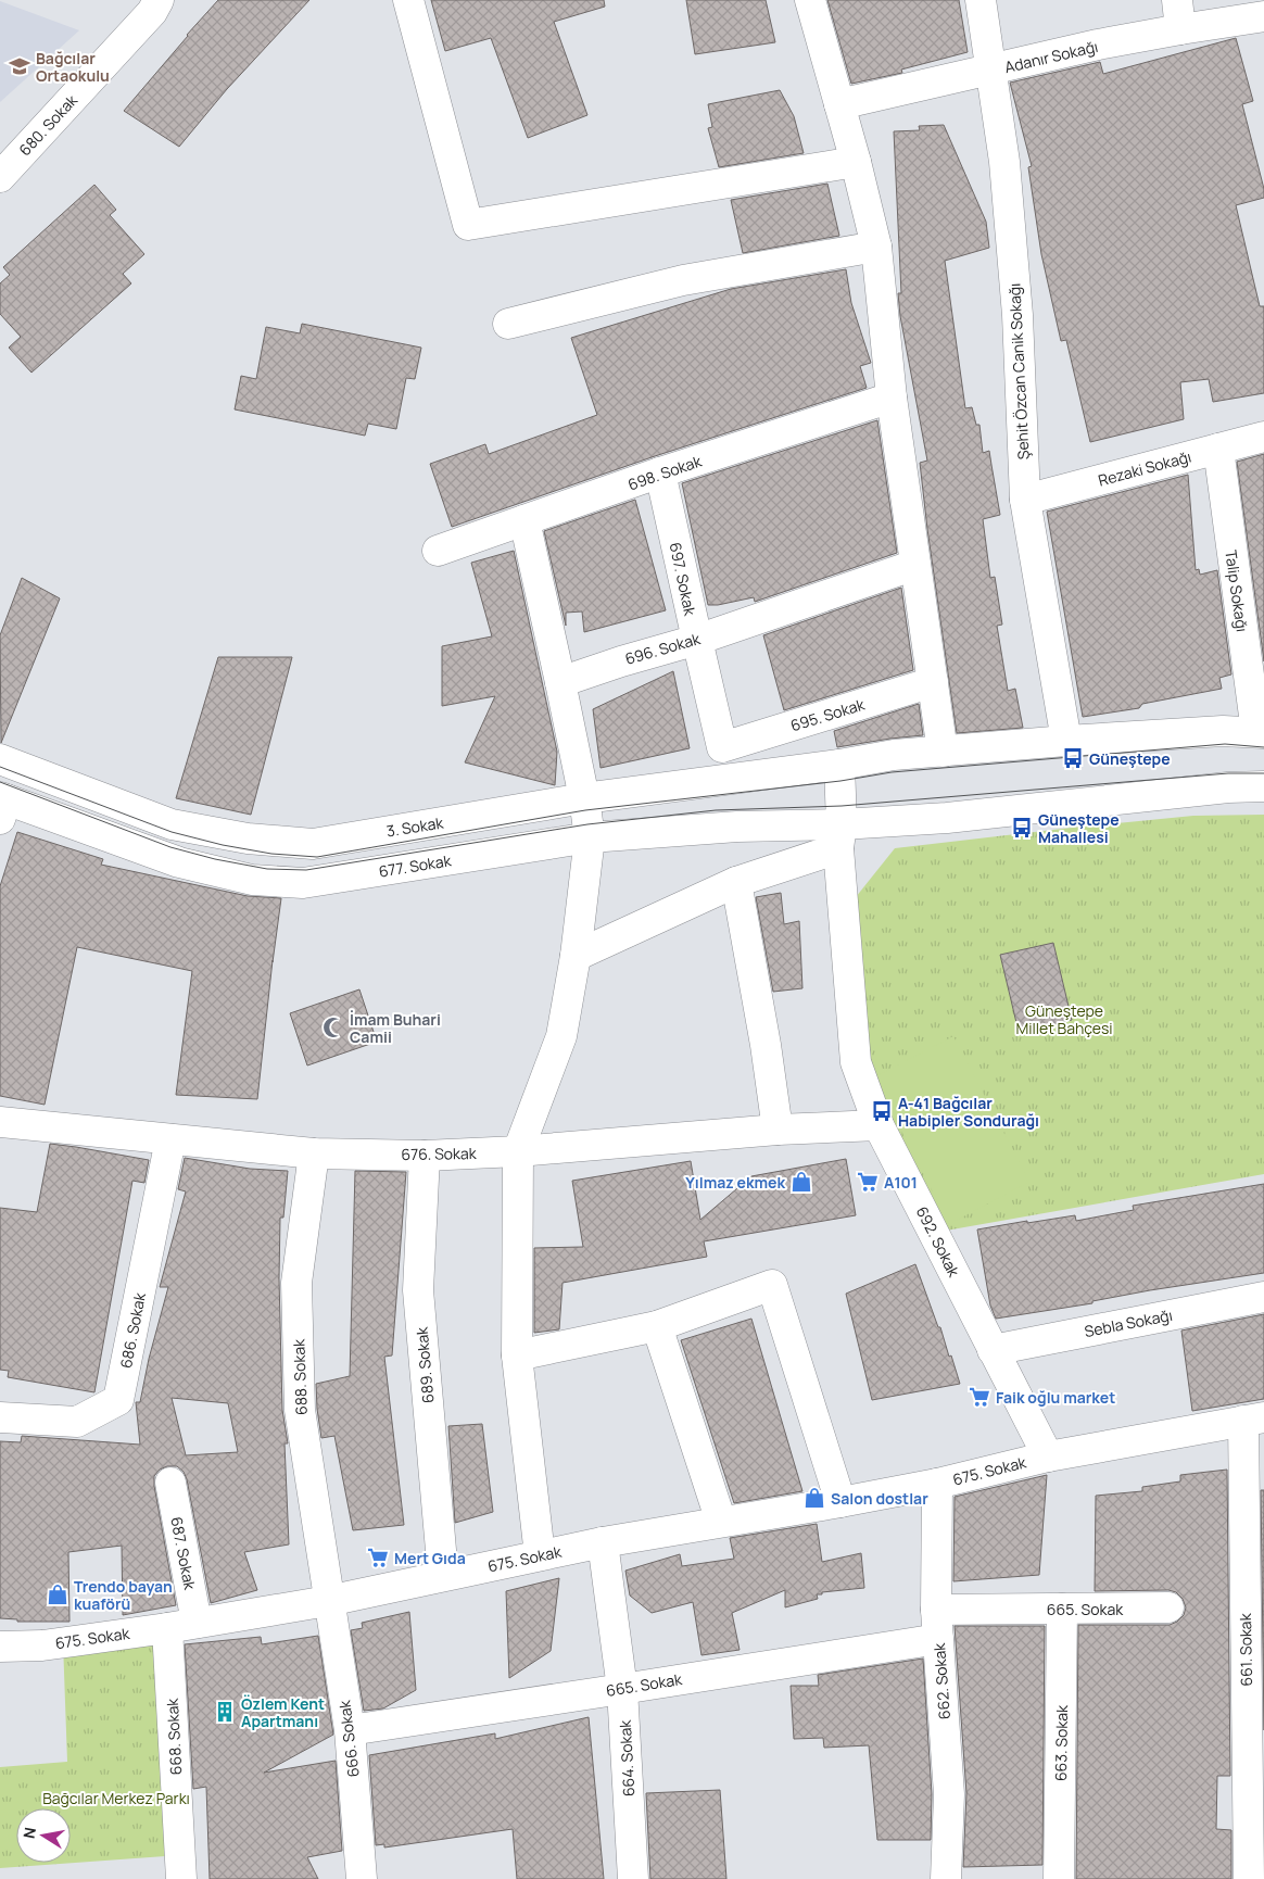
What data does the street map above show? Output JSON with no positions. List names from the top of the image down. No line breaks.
{"streets":{"street":["Adanır Sokağı","680. Sokak","Şehit Özcan Canik Sokağı","Rezaki Sokağı","698. Sokak","697. Sokak","Talip Sokağı","696. Sokak","695. Sokak","3. Sokak","677. Sokak","676. Sokak","692. Sokak","Sebla Sokağı","686. Sokak","689. Sokak","688. Sokak","675. Sokak","687. Sokak","665. Sokak","661. Sokak","662. Sokak","668. Sokak","666. Sokak","663. Sokak","664. Sokak"]},"crossings":[["Adanır Sokağı","Şehit Özcan Canik Sokağı"],["Şehit Özcan Canik Sokağı","Rezaki Sokağı"],["Şehit Özcan Canik Sokağı","3. Sokak"],["Rezaki Sokağı","Talip Sokağı"],["698. Sokak","697. Sokak"],["697. Sokak","696. Sokak"],["697. Sokak","695. Sokak"],["Talip Sokağı","3. Sokak"],["3. Sokak","692. Sokak"],["677. Sokak","692. Sokak"],["676. Sokak","692. Sokak"],["676. Sokak","686. Sokak"],["676. Sokak","689. Sokak"],["676. Sokak","688. Sokak"],["692. Sokak","Sebla Sokağı"],["692. Sokak","675. Sokak"],["689. Sokak","675. Sokak"],["688. Sokak","675. Sokak"],["688. Sokak","666. Sokak"],["675. Sokak","687. Sokak"],["675. Sokak","661. Sokak"],["675. Sokak","662. Sokak"],["675. Sokak","668. Sokak"],["675. Sokak","666. Sokak"],["675. Sokak","664. Sokak"],["665. Sokak","662. Sokak"],["665. Sokak","666. Sokak"],["665. Sokak","663. Sokak"],["665. Sokak","664. Sokak"]],"parks":["Güneştepe Millet Bahçesi","Bağcılar Merkez Parkı"],"places":{"school or university":["Bağcılar Ortaokulu"],"bus stop":["Güneştepe","Güneştepe Mahallesi","A-41 Bağcılar Habipler Sondurağı"],"mosque":["İmam Buhari Camii"],"shop":["Yılmaz ekmek","Salon dostlar","Trendo bayan kuaförü"],"supermarket":["A101","Faik oğlu market","Mert Gıda"],"building":["Özlem Kent Apartmanı"]},"north":"left"}
